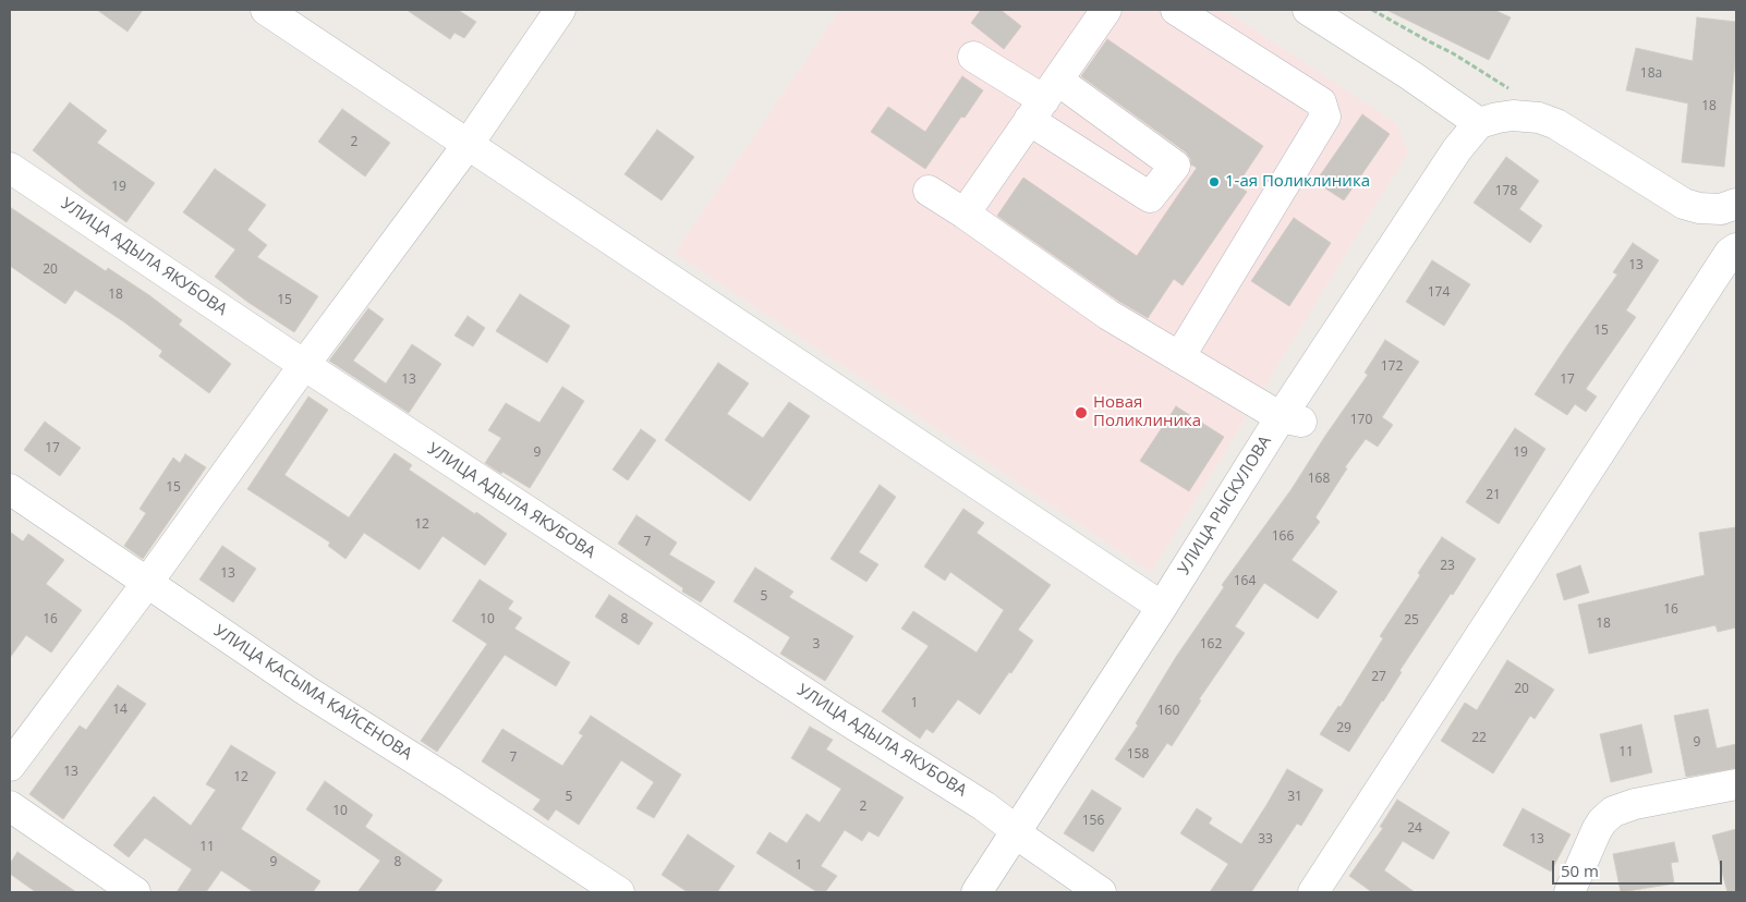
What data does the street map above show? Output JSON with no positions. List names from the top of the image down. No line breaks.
{"streets":{"street":["УЛИЦА АДЫЛА ЯКУБОВА","УЛИЦА РЫСКУЛОВА","УЛИЦА КАСЫМА КАЙСЕНОВА"]},"crossings":[["УЛИЦА АДЫЛА ЯКУБОВА","УЛИЦА РЫСКУЛОВА"]],"places":["1-ая Поликлиника","Новая Поликлиника"],"house_numbers":["18а","18","2","19","178","13","20","174","18","15","15","172","13","17","170","17","9","19","168","15","21","12","166","7","23","13","164","5","16","16","10","8","25","18","3","162","27","20","1","14","160","29","22","9","11","158","7","13","12","5","31","2","10","156","24","33","13","11","9","8","1"],"scale_bar":"50 m"}
